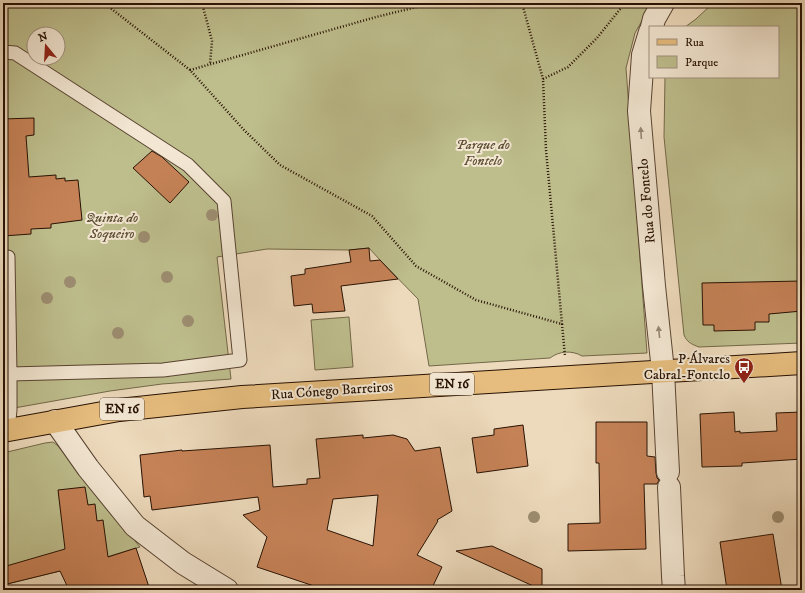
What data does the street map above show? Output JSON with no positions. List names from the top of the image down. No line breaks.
{"streets":{"main road":["EN 16","Rua Cónego Barreiros"],"street":["Rua do Fontelo"]},"crossings":[["Rua do Fontelo","EN 16"],["Rua do Fontelo","Rua Cónego Barreiros"],["EN 16","Rua Cónego Barreiros"]],"one_way":["Rua do Fontelo"],"parks":["Parque do Fontelo","Quinta do Soqueiro"],"places":{"bus stop":["P Álvares Cabral-Fontelo"]},"legend":["Rua","Parque"],"north":"top"}
